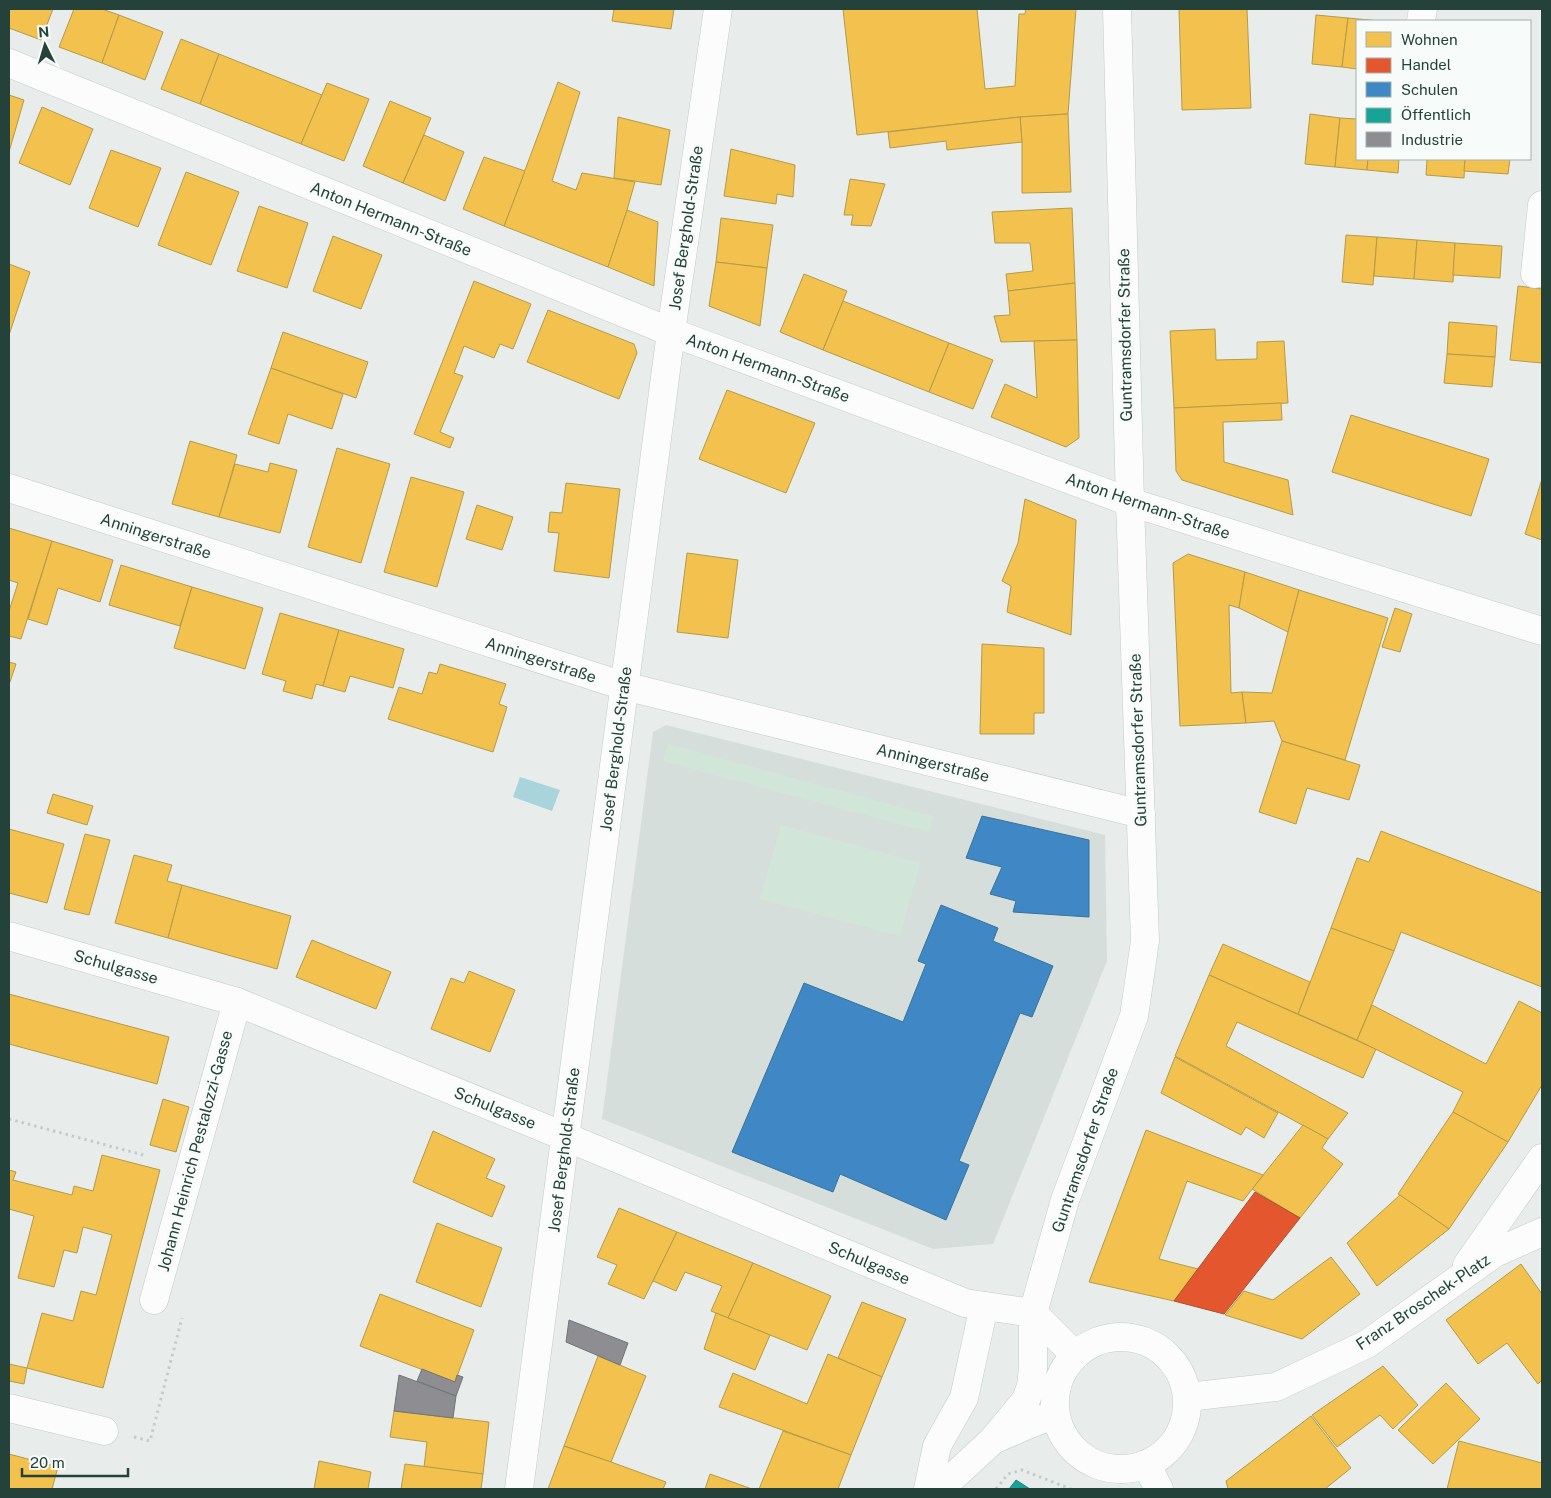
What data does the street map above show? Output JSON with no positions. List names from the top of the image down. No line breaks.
{"streets":{"street":["Anton Hermann-Straße","Josef Berghold-Straße","Guntramsdorfer Straße","Anningerstraße","Schulgasse","Johann Heinrich Pestalozzi-Gasse","Franz Broschek-Platz"]},"crossings":[["Anton Hermann-Straße","Josef Berghold-Straße"],["Anton Hermann-Straße","Guntramsdorfer Straße"],["Josef Berghold-Straße","Anningerstraße"],["Josef Berghold-Straße","Schulgasse"],["Guntramsdorfer Straße","Anningerstraße"],["Guntramsdorfer Straße","Schulgasse"],["Schulgasse","Johann Heinrich Pestalozzi-Gasse"]],"legend":["Wohnen","Handel","Schulen","Öffentlich","Industrie"],"scale_bar":"20 m","north":"top"}
